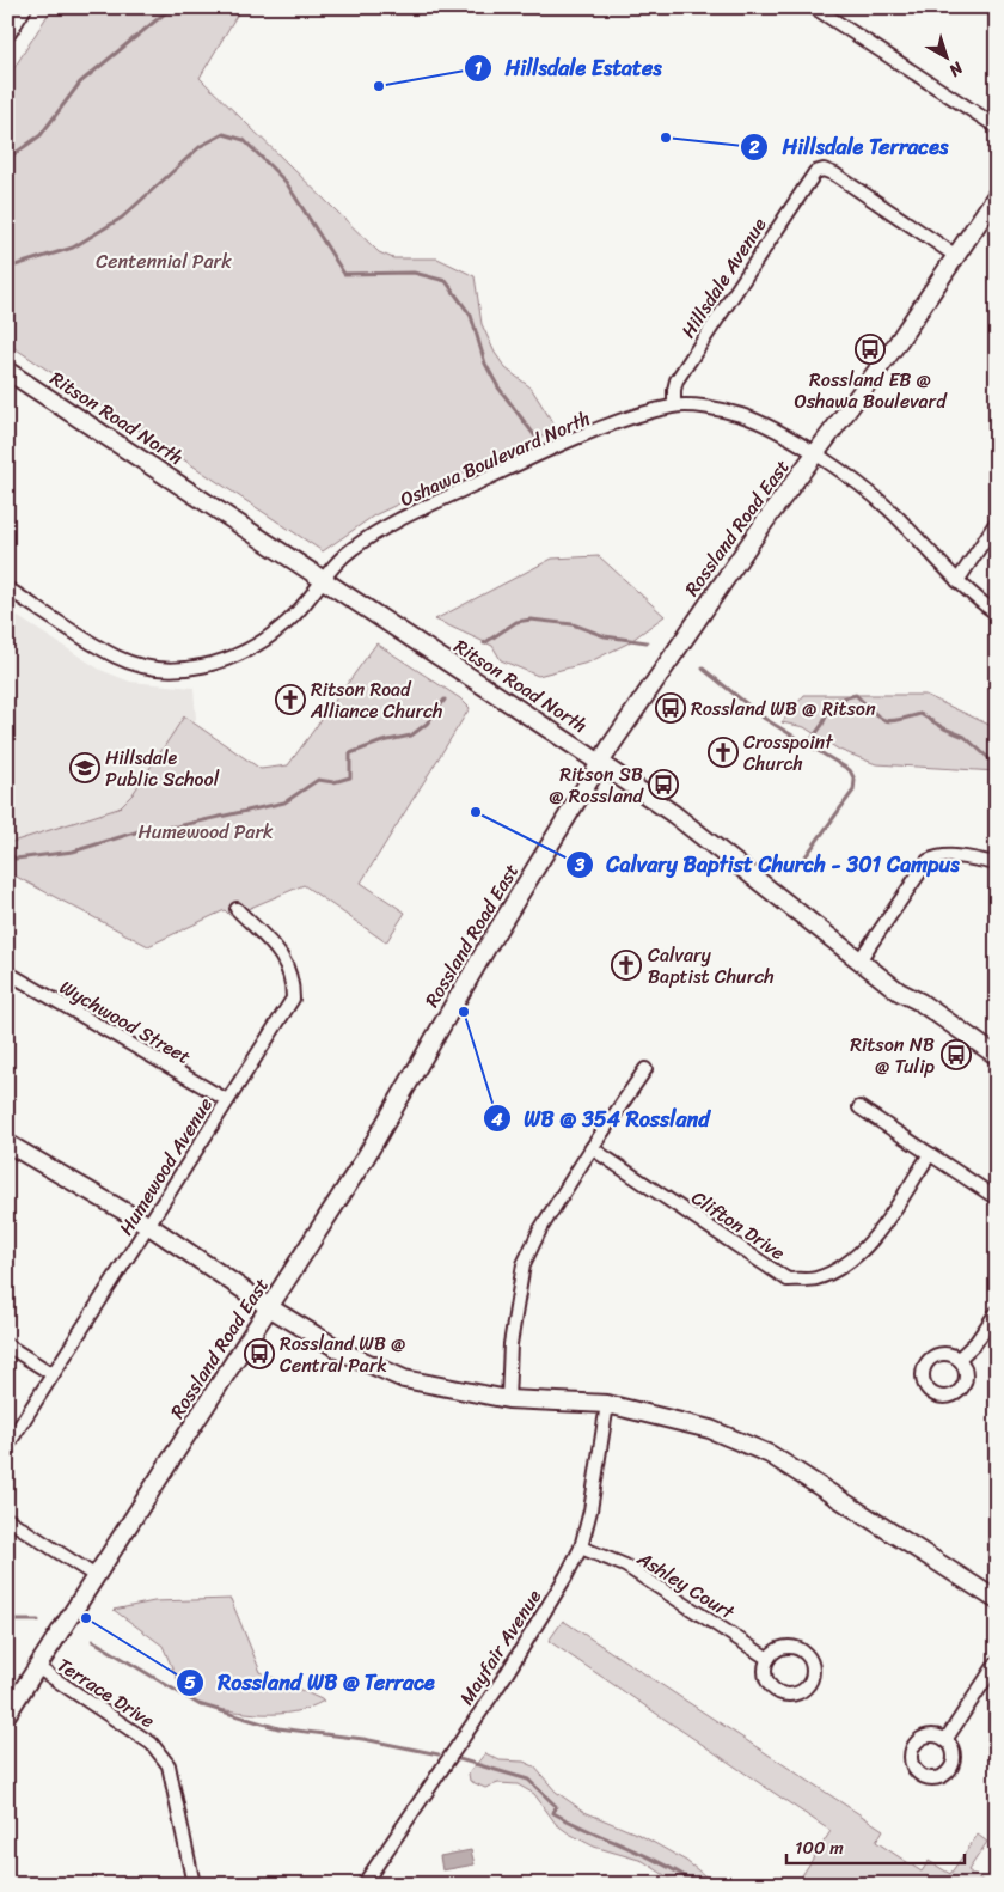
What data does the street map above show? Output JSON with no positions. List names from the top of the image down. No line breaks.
{"streets":{"main road":["Ritson Road North","Rossland Road East"],"street":["Hillsdale Avenue","Oshawa Boulevard North","Wychwood Street","Humewood Avenue","Clifton Drive","Ashley Court","Mayfair Avenue","Terrace Drive"]},"crossings":[["Hillsdale Avenue","Oshawa Boulevard North"],["Hillsdale Avenue","Rossland Road East"],["Ritson Road North","Oshawa Boulevard North"],["Ritson Road North","Rossland Road East"],["Oshawa Boulevard North","Rossland Road East"],["Rossland Road East","Terrace Drive"],["Wychwood Street","Humewood Avenue"],["Ashley Court","Mayfair Avenue"]],"parks":["Centennial Park","Humewood Park"],"places":{"other":["Hillsdale Estates","Hillsdale Terraces","Calvary Baptist Church - 301 Campus","WB @ 354 Rossland","Rossland WB @ Terrace"],"bus stop":["Rossland EB @ Oshawa Boulevard","Rossland WB @ Ritson","Ritson SB @ Rossland","Ritson NB @ Tulip","Rossland WB @ Central Park"],"church":["Ritson Road Alliance Church","Crosspoint Church","Calvary Baptist Church"],"school or university":["Hillsdale Public School"]},"scale_bar":"100 m","north":"bottom right"}
